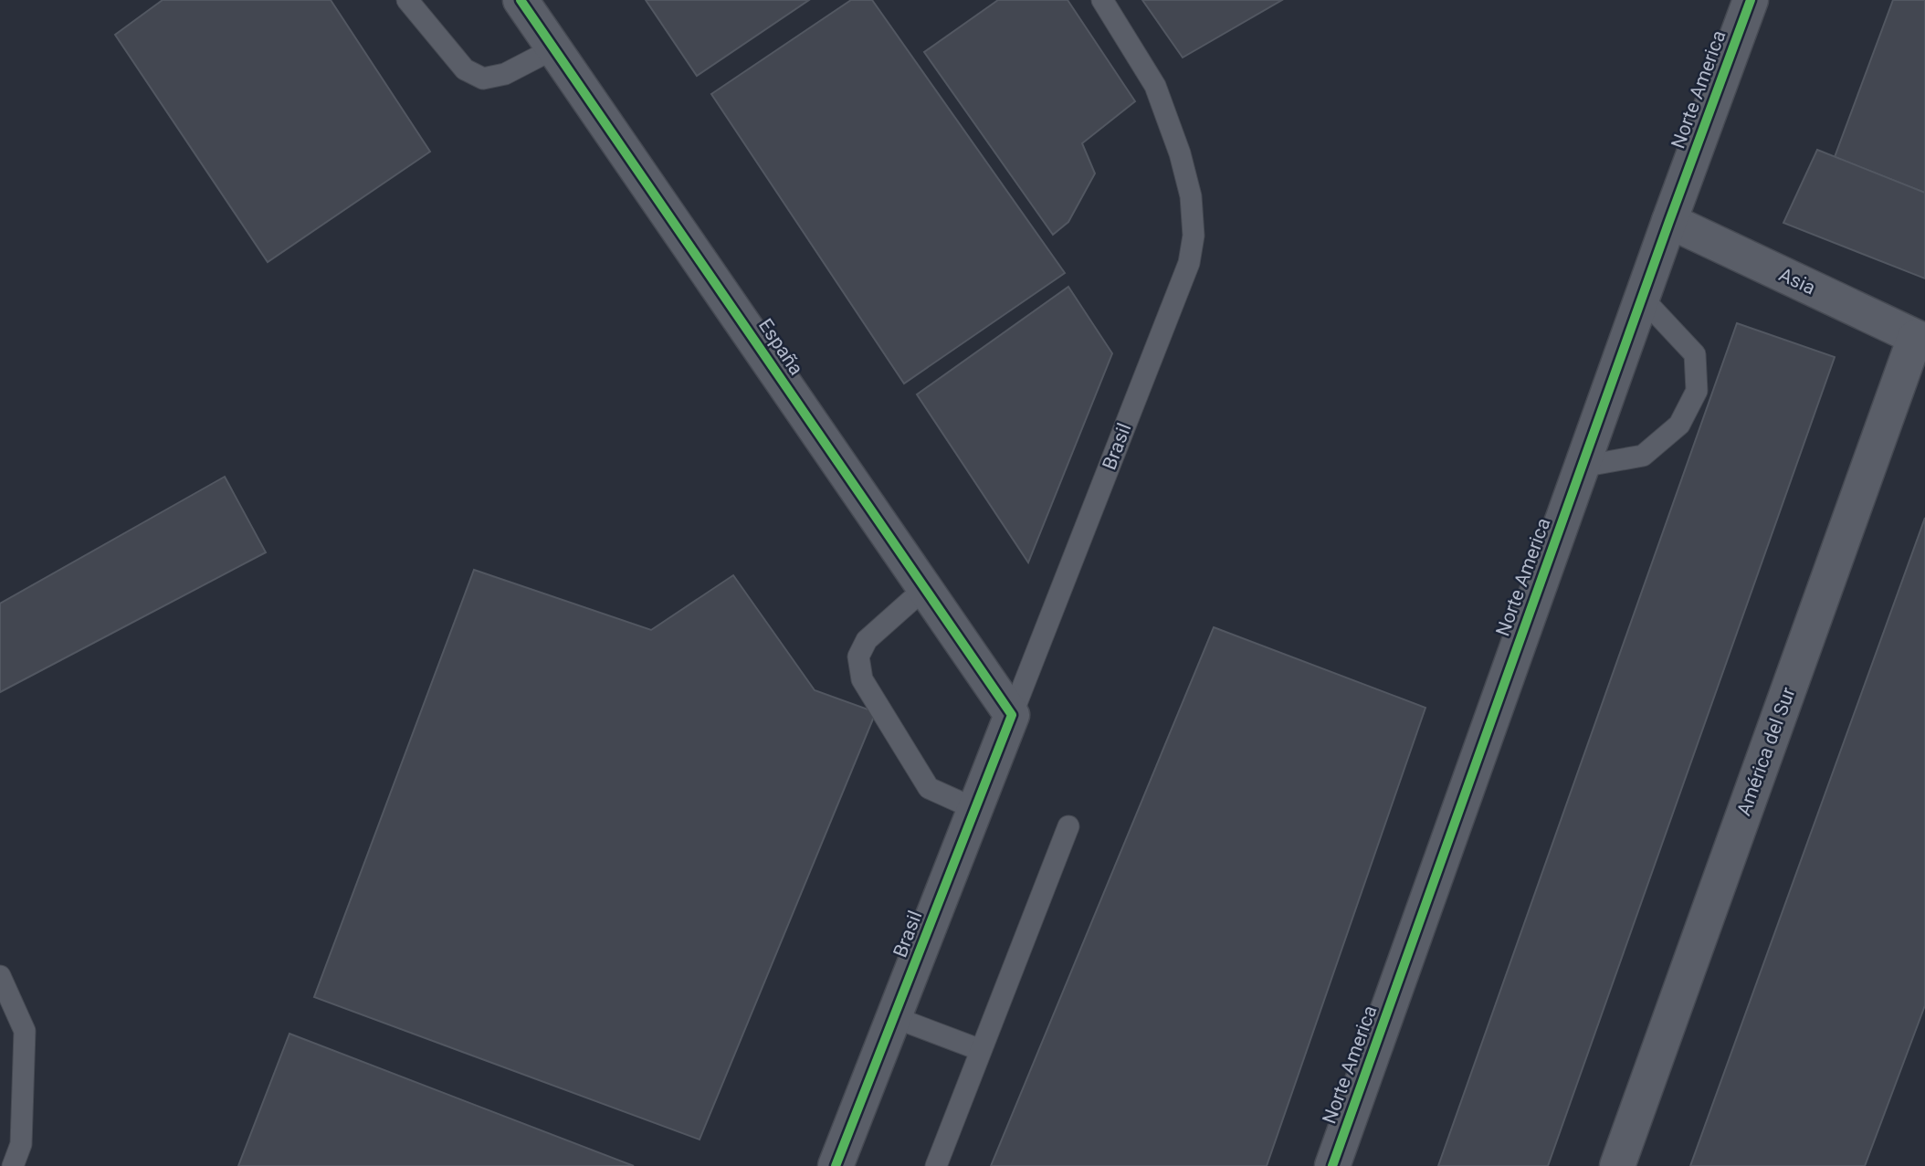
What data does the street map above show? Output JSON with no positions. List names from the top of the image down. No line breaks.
{"streets":{"street":["Norte America","Asia","España","Brasil","América del Sur"]},"crossings":[["Norte America","Asia"],["Asia","América del Sur"],["España","Brasil"]]}
